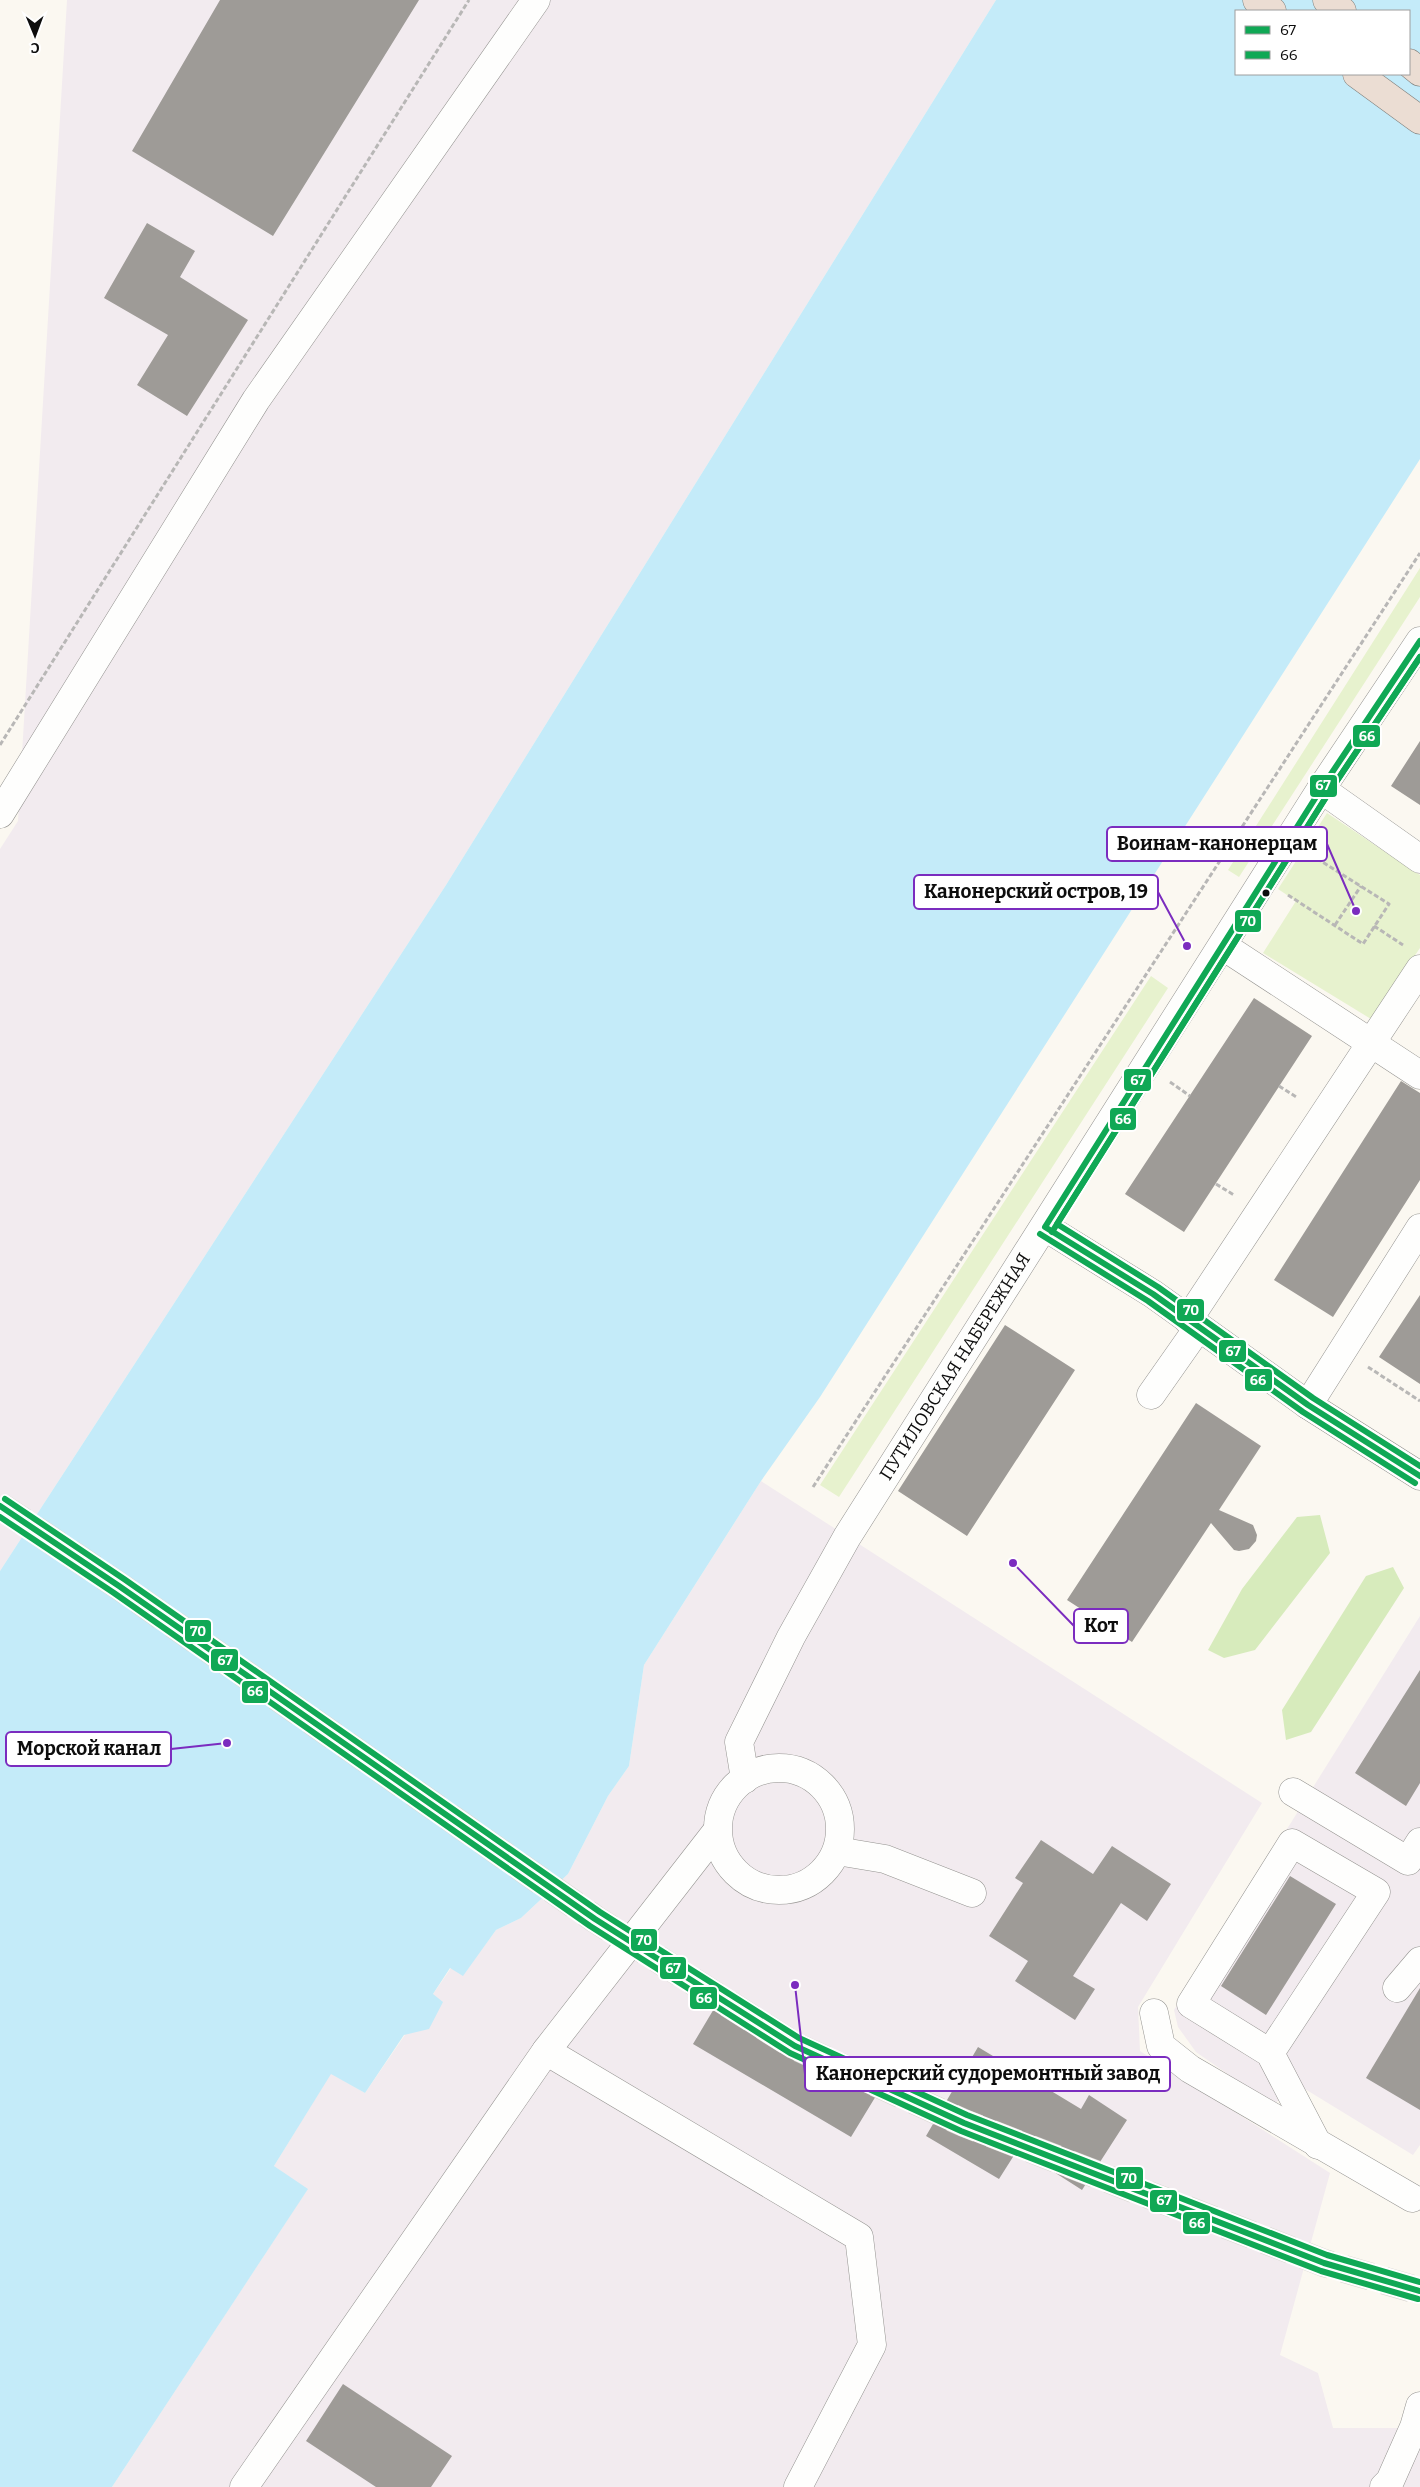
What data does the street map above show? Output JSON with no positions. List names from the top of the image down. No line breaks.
{"streets":{"street":["ПУТИЛОВСКАЯ НАБЕРЕЖНАЯ"]},"places":["Воинам-канонерцам","Канонерский остров, 19","Кот","Морской канал","Канонерский судоремонтный завод"],"lines":["transit line 67","transit line 66","transit line 70"],"legend":["67","66"],"north":"bottom"}
